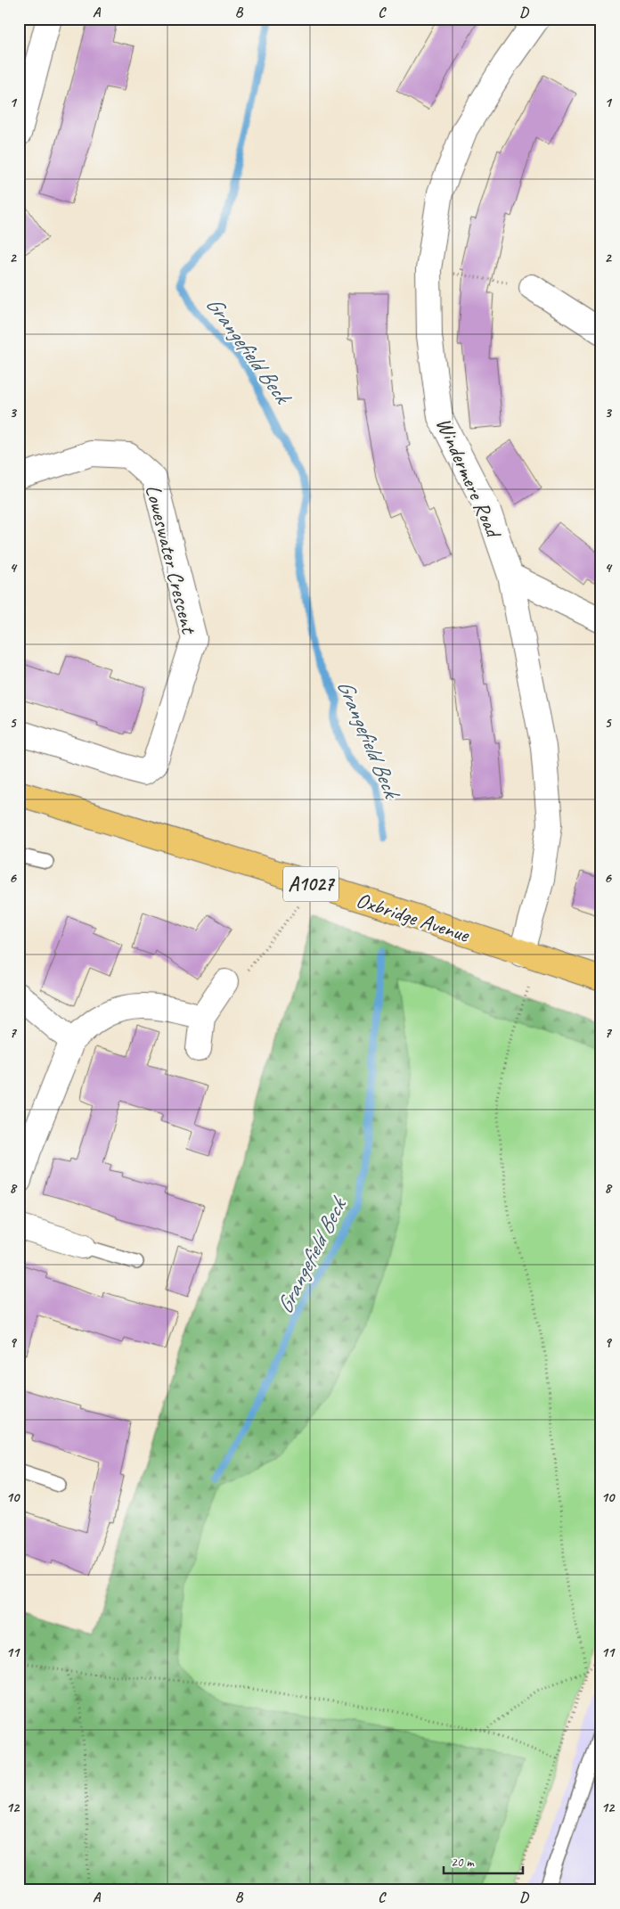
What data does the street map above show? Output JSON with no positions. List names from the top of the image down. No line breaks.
{"streets":{"main road":["A1027","Oxbridge Avenue"],"street":["Windermere Road","Loweswater Crescent"]},"crossings":[["Windermere Road","Oxbridge Avenue"]],"water":["Grangefield Beck"],"scale_bar":"20 m","grid":{"columns":["A","B","C","D"],"rows":["1","2","3","4","5","6","7","8","9","10","11","12"]}}
